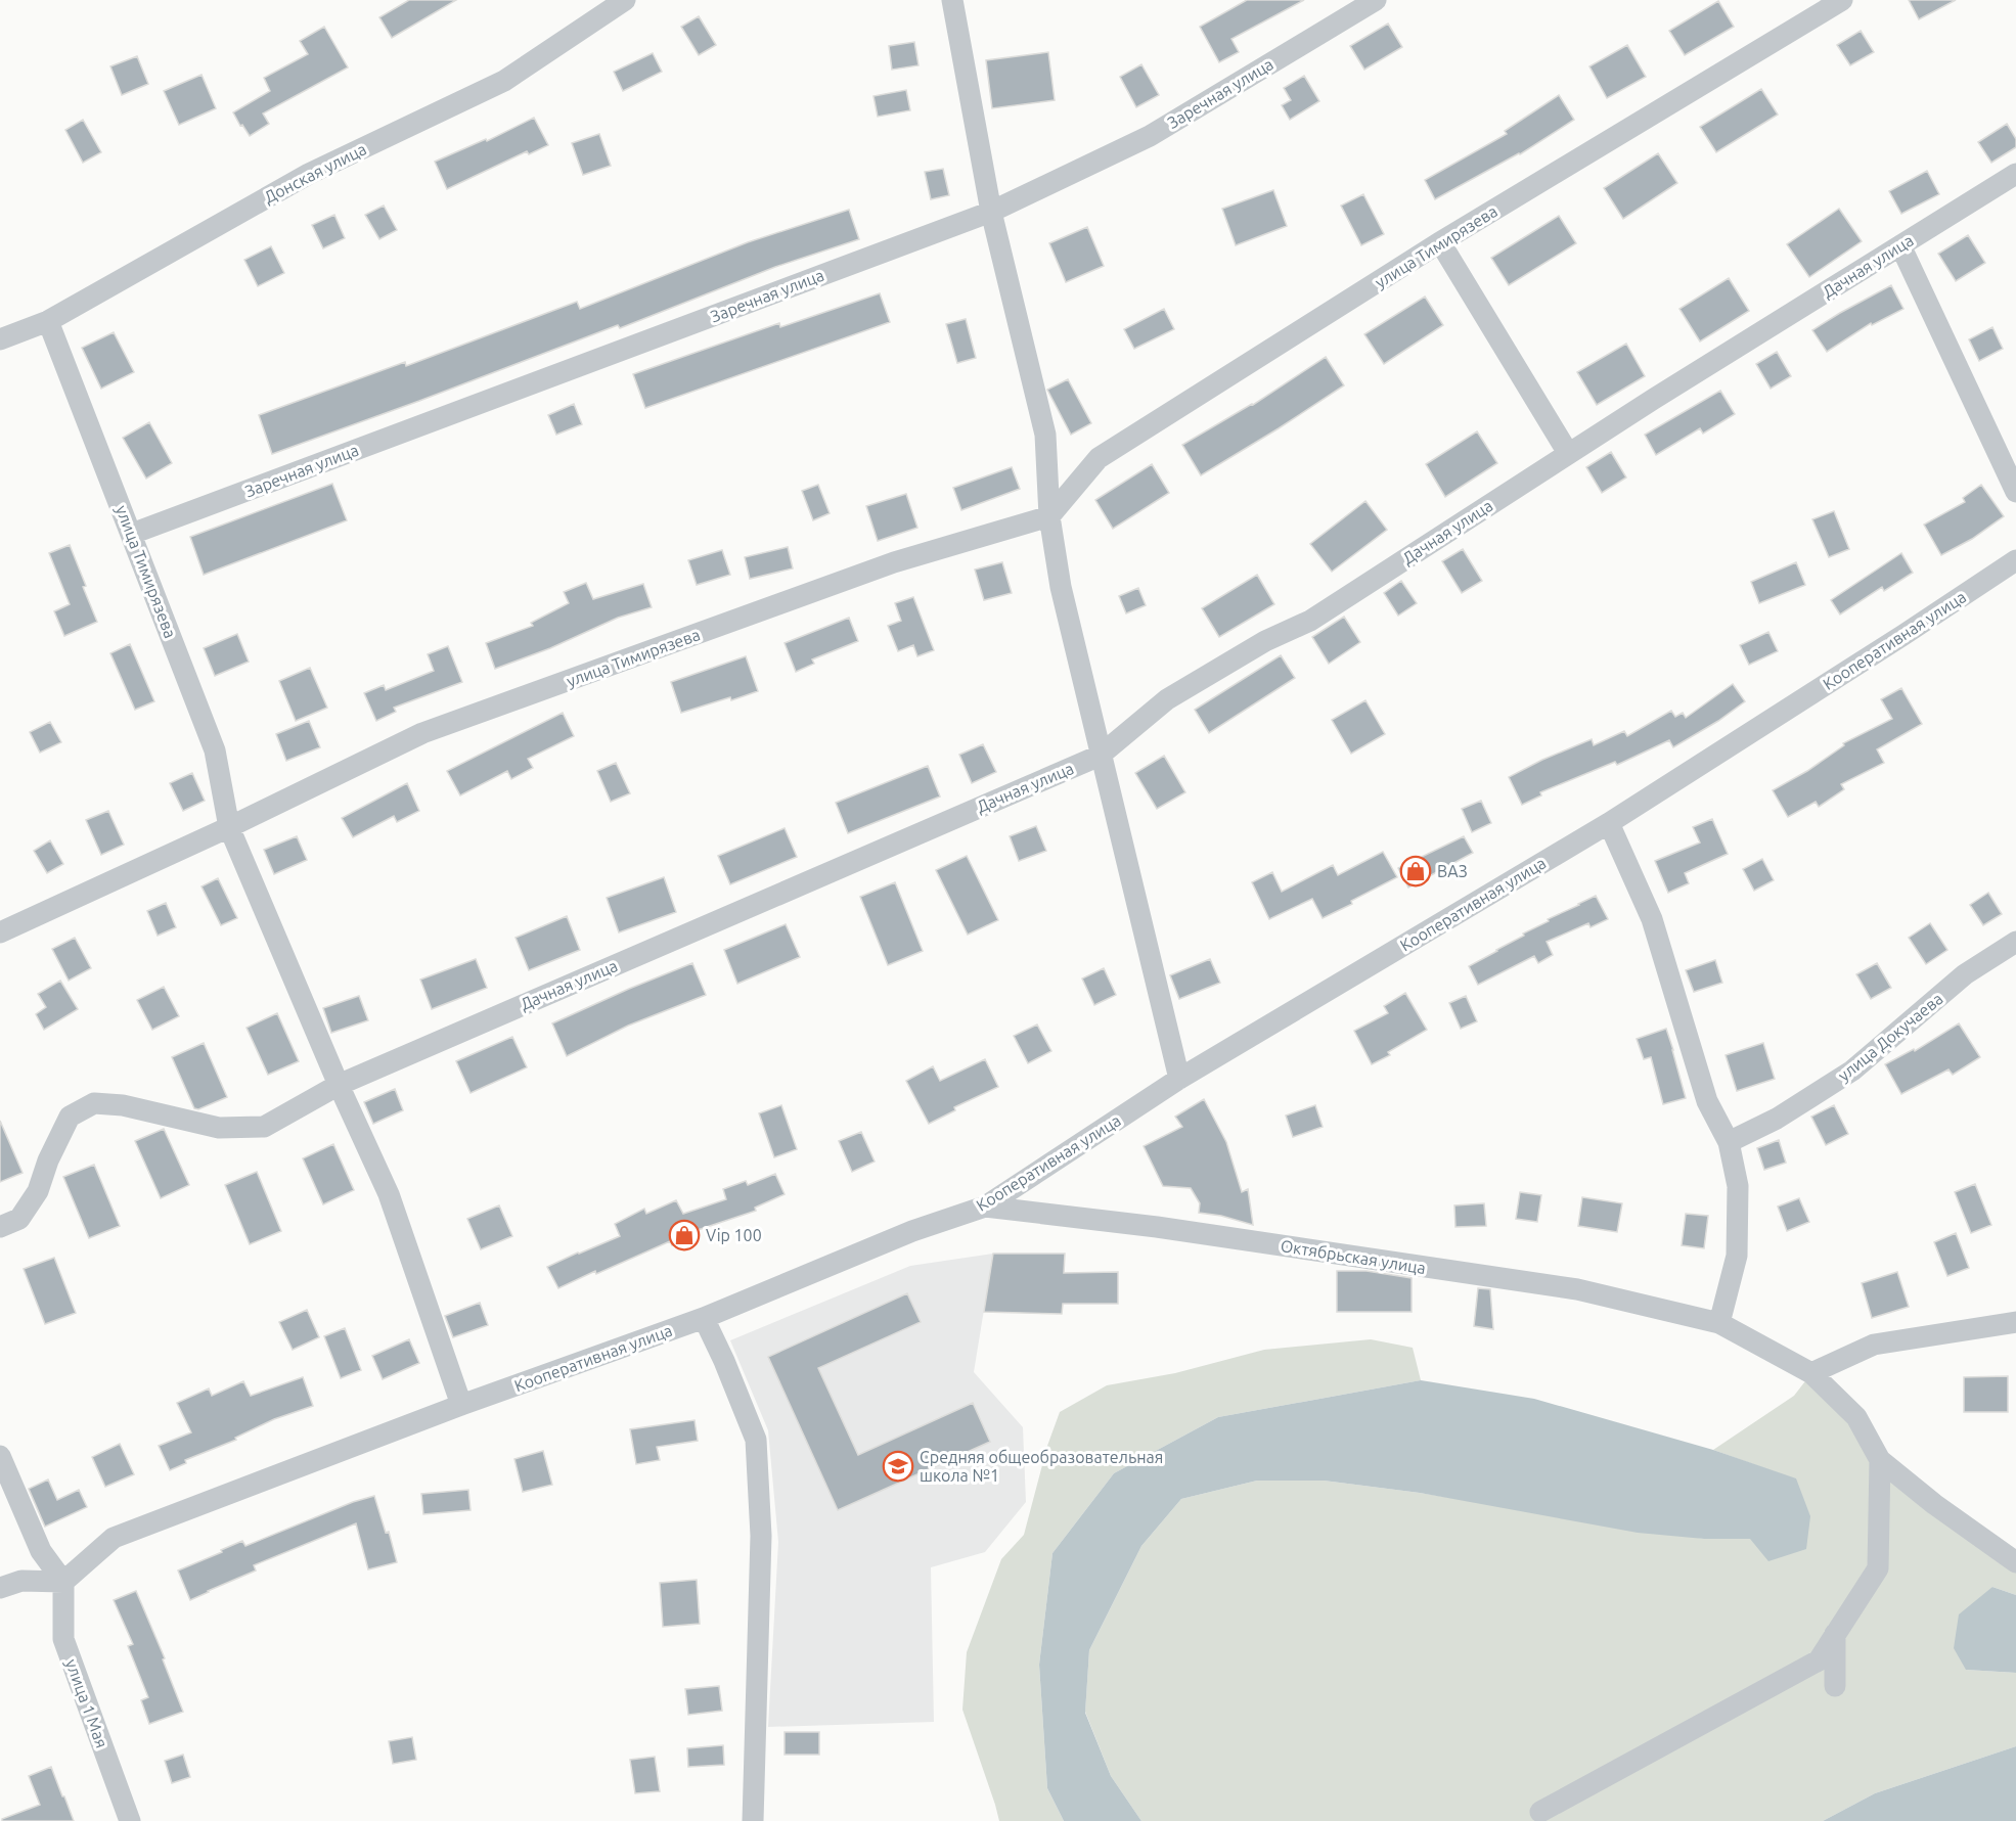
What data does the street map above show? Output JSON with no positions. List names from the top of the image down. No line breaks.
{"streets":{"street":["Заречная улица","Донская улица","улица Тимирязева","Дачная улица","Кооперативная улица","улица Докучаева","Октябрьская улица","улица 1 Мая"]},"crossings":[["Заречная улица","улица Тимирязева"],["Донская улица","улица Тимирязева"],["Кооперативная улица","Октябрьская улица"],["Кооперативная улица","улица 1 Мая"]],"places":{"shop":["ВАЗ","Vip 100"],"school or university":["Средняя общеобразовательная школа №1"]}}
